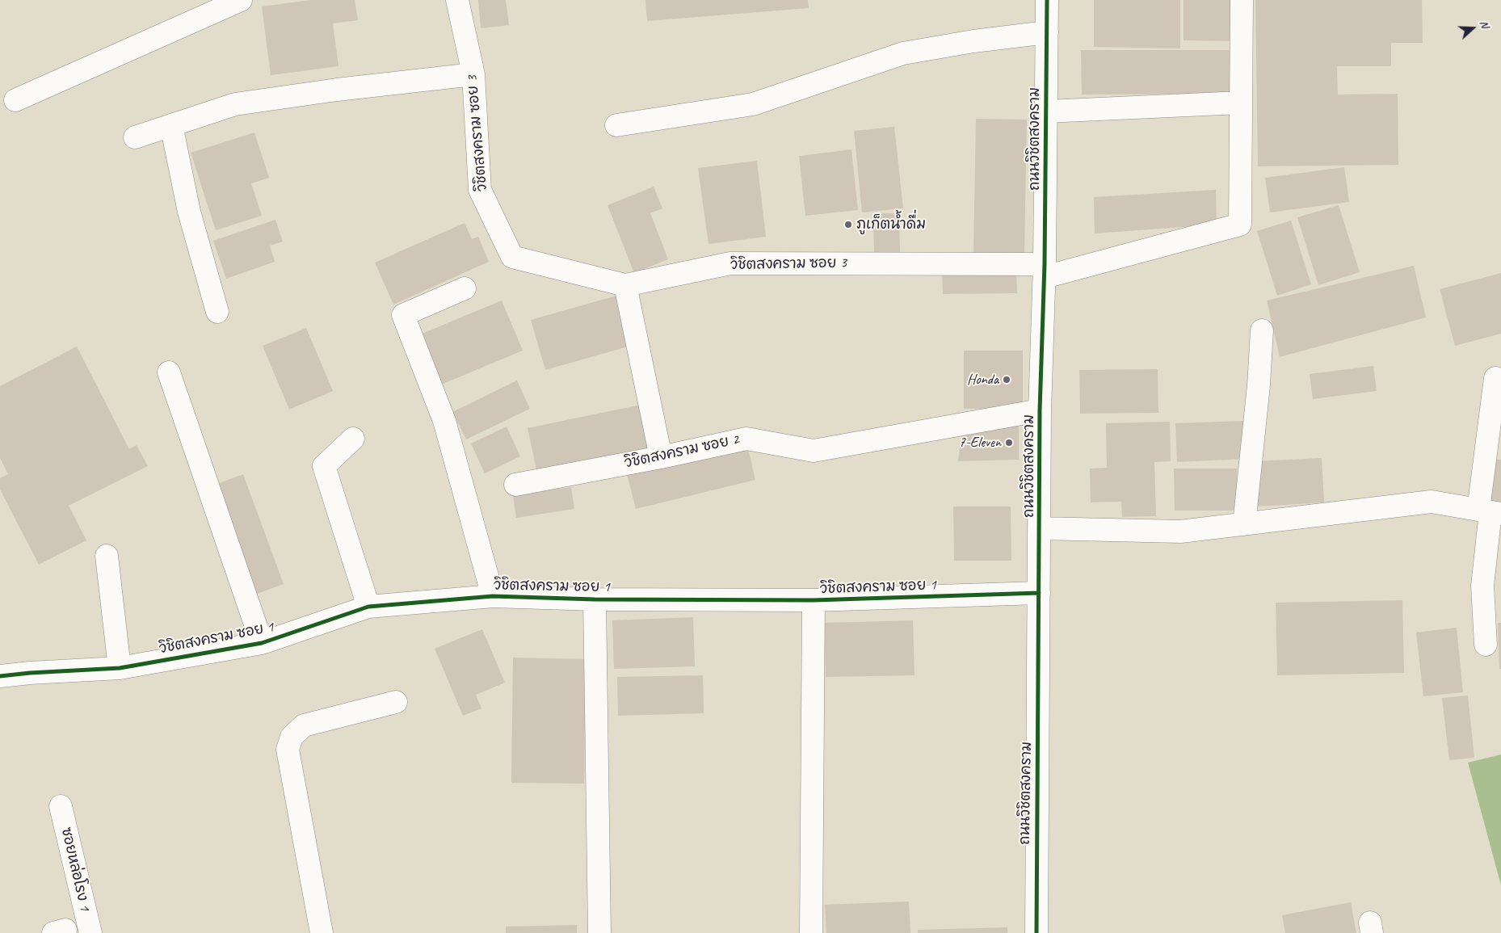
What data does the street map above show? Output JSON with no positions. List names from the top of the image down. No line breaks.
{"streets":{"street":["วิชิตสงคราม ซอย 3","ถนนวิชิตสงคราม","วิชิตสงคราม ซอย 2","วิชิตสงคราม ซอย 1","ซอยหล่อโรง 1"]},"crossings":[["วิชิตสงคราม ซอย 3","ถนนวิชิตสงคราม"],["ถนนวิชิตสงคราม","วิชิตสงคราม ซอย 2"],["ถนนวิชิตสงคราม","วิชิตสงคราม ซอย 1"]],"places":["ภูเก็ตน้ำดื่ม","Honda","7-Eleven"],"north":"right"}
